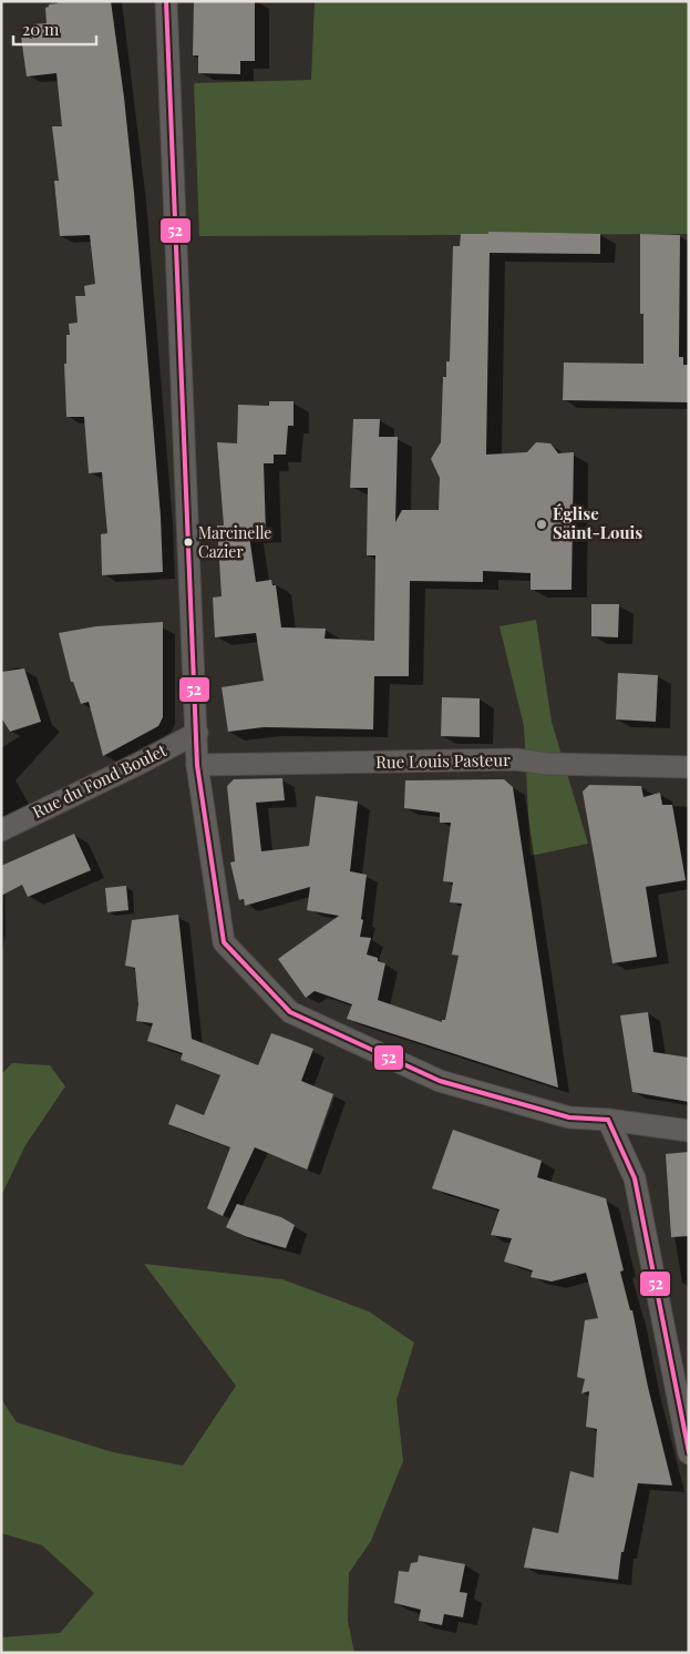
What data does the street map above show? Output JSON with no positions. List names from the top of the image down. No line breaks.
{"streets":{"street":["Rue Louis Pasteur","Rue du Fond Boulet"]},"places":["Église Saint-Louis","Marcinelle Cazier"],"lines":["transit line 52"],"scale_bar":"20 m"}
